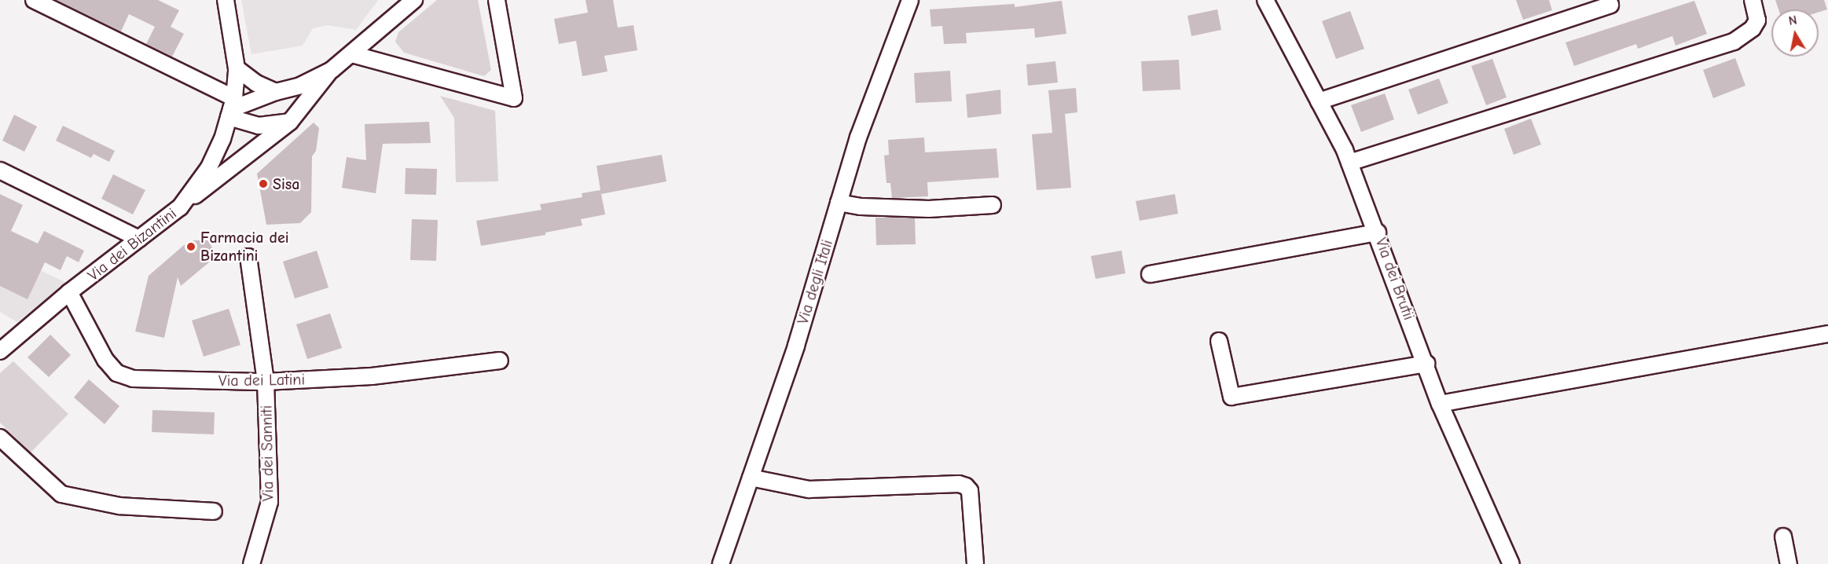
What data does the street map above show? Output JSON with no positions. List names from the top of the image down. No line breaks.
{"streets":{"street":["Via dei Bizantini","Via dei Brutii","Via degli Itali","Via dei Latini","Via dei Sanniti"]},"crossings":[["Via dei Bizantini","Via dei Latini"],["Via dei Latini","Via dei Sanniti"]],"places":["Sisa","Farmacia dei Bizantini"],"north":"top"}
